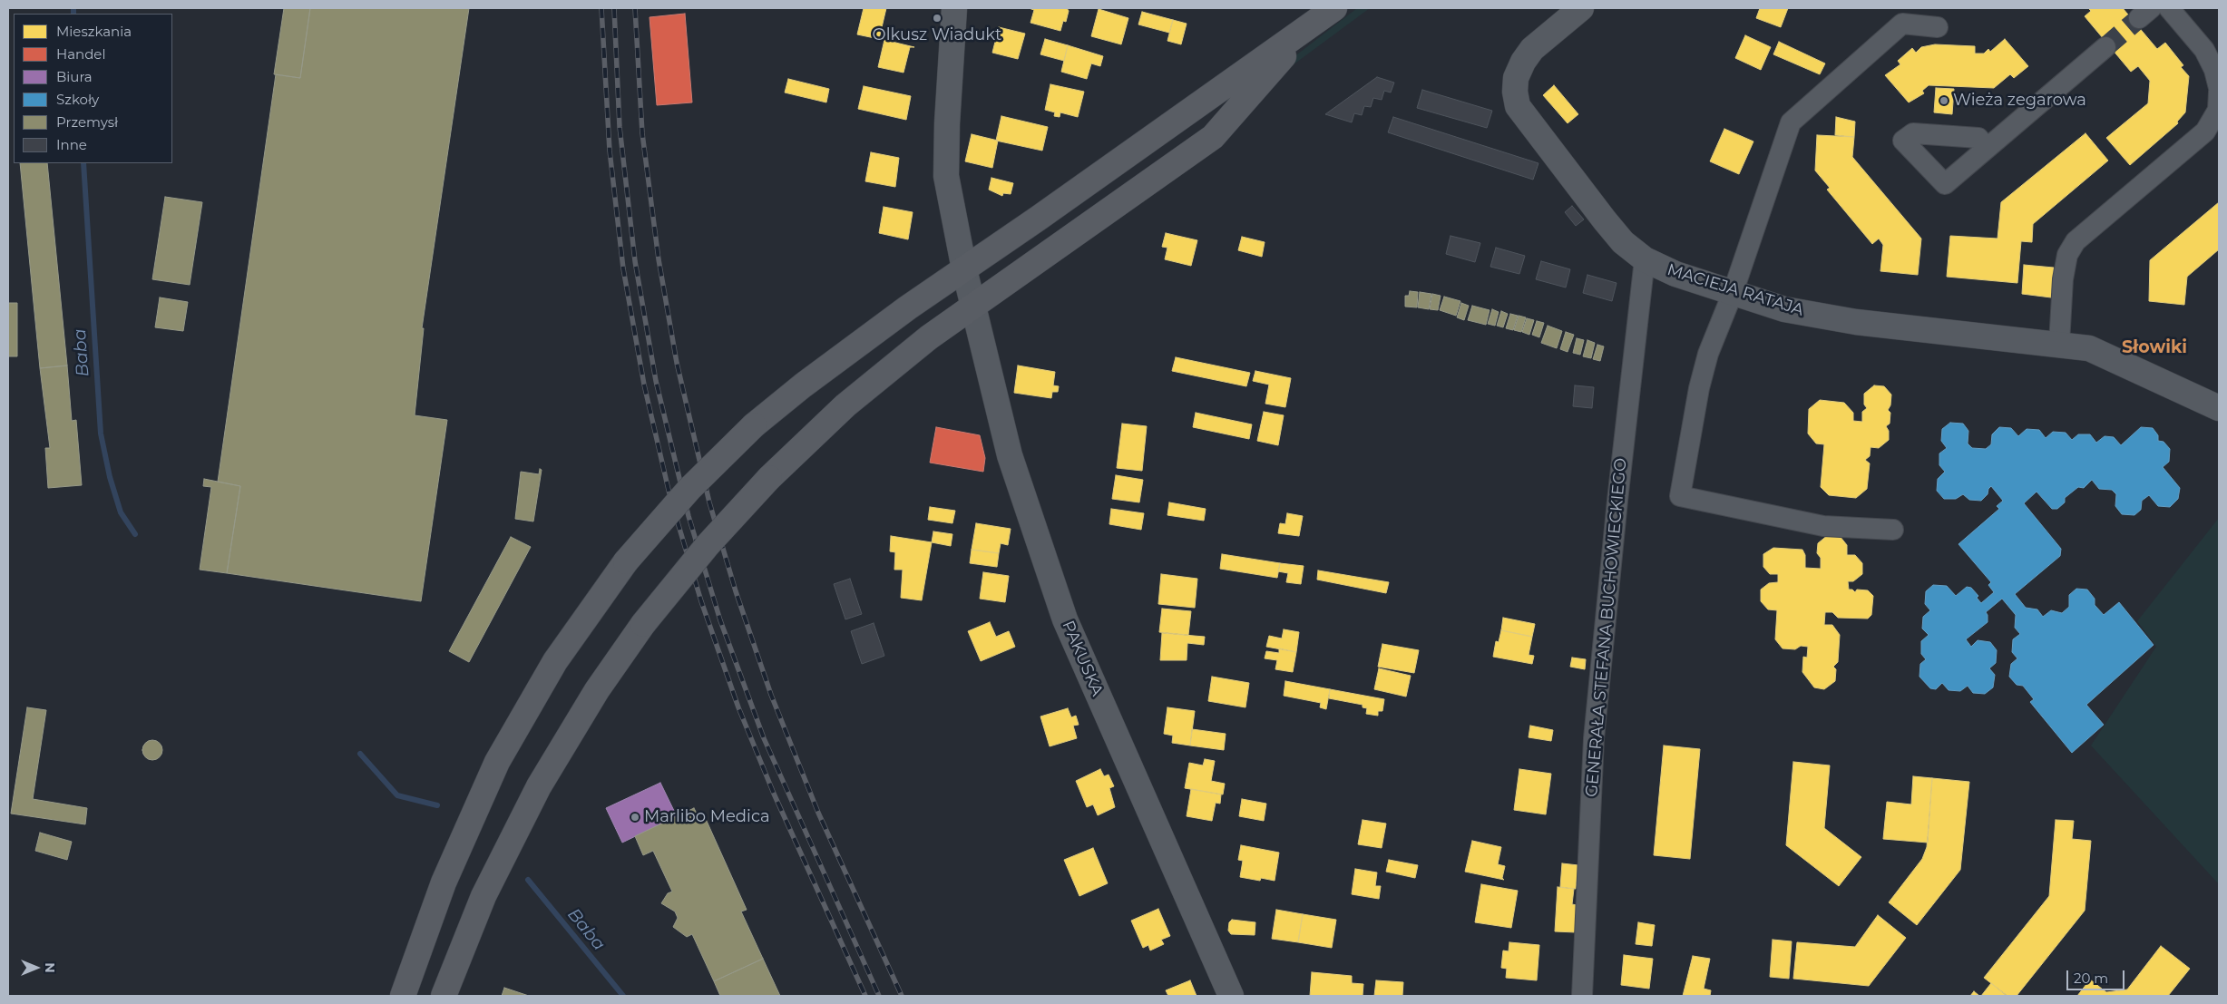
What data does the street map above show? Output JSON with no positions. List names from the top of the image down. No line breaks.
{"streets":{"street":["MACIEJA RATAJA","GENERAŁA STEFANA BUCHOWIECKIEGO","PAKUSKA"]},"crossings":[["MACIEJA RATAJA","GENERAŁA STEFANA BUCHOWIECKIEGO"]],"districts":["Słowiki"],"water":["Baba"],"places":["Olkusz Wiadukt","Wieża zegarowa","Marlibo Medica"],"legend":["Mieszkania","Handel","Biura","Szkoły","Przemysł","Inne"],"scale_bar":"20 m","north":"right"}
